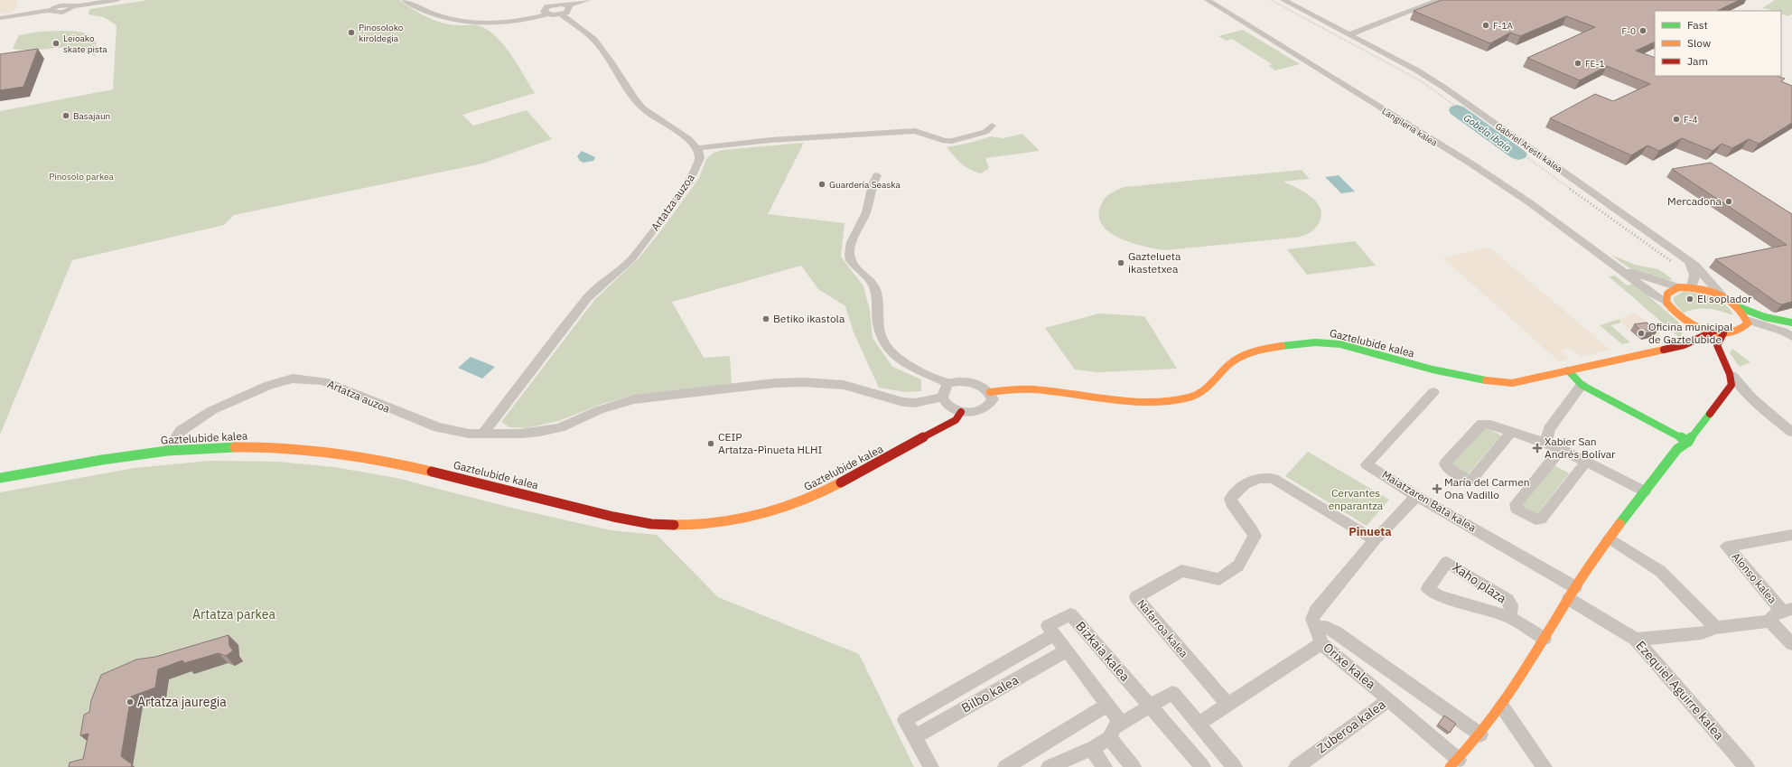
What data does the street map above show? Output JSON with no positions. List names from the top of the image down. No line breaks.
{"streets":{"street":["Langileria kalea","Gabriel Aresti kalea","Artatza auzoa","Gaztelubide kalea","Maiatzaren Bata kalea","Alonso kalea","Xaho plaza","Nafarroa kalea","Bizkaia kalea","Orixe kalea","Ezequiel Aguirre kalea","Bilbo kalea","Zuberoa kalea"]},"crossings":[["Artatza auzoa","Gaztelubide kalea"],["Maiatzaren Bata kalea","Ezequiel Aguirre kalea"],["Bizkaia kalea","Bilbo kalea"],["Orixe kalea","Zuberoa kalea"]],"districts":["Pinueta"],"water":["Gobela ibaia"],"parks":["Pinosolo parkea","Cervantes enparantza","Artatza parkea"],"places":{"other":["F-1A","F-0","Pinosoloko kiroldegia","Leioako skate pista","FE-1","Basajaun","F-4","Guardería Seaska","Mercadona","Gaztelueta ikastetxea","El soplador","Betiko ikastola","Oficina municipal de Gaztelubide","CEIP Artatza-Pìnueta HLHI","Artatza jauregia"],"health":["Xabier San Andrés Bolívar","María del Carmen Ona Vadillo"]},"legend":["Fast","Slow","Jam"]}
